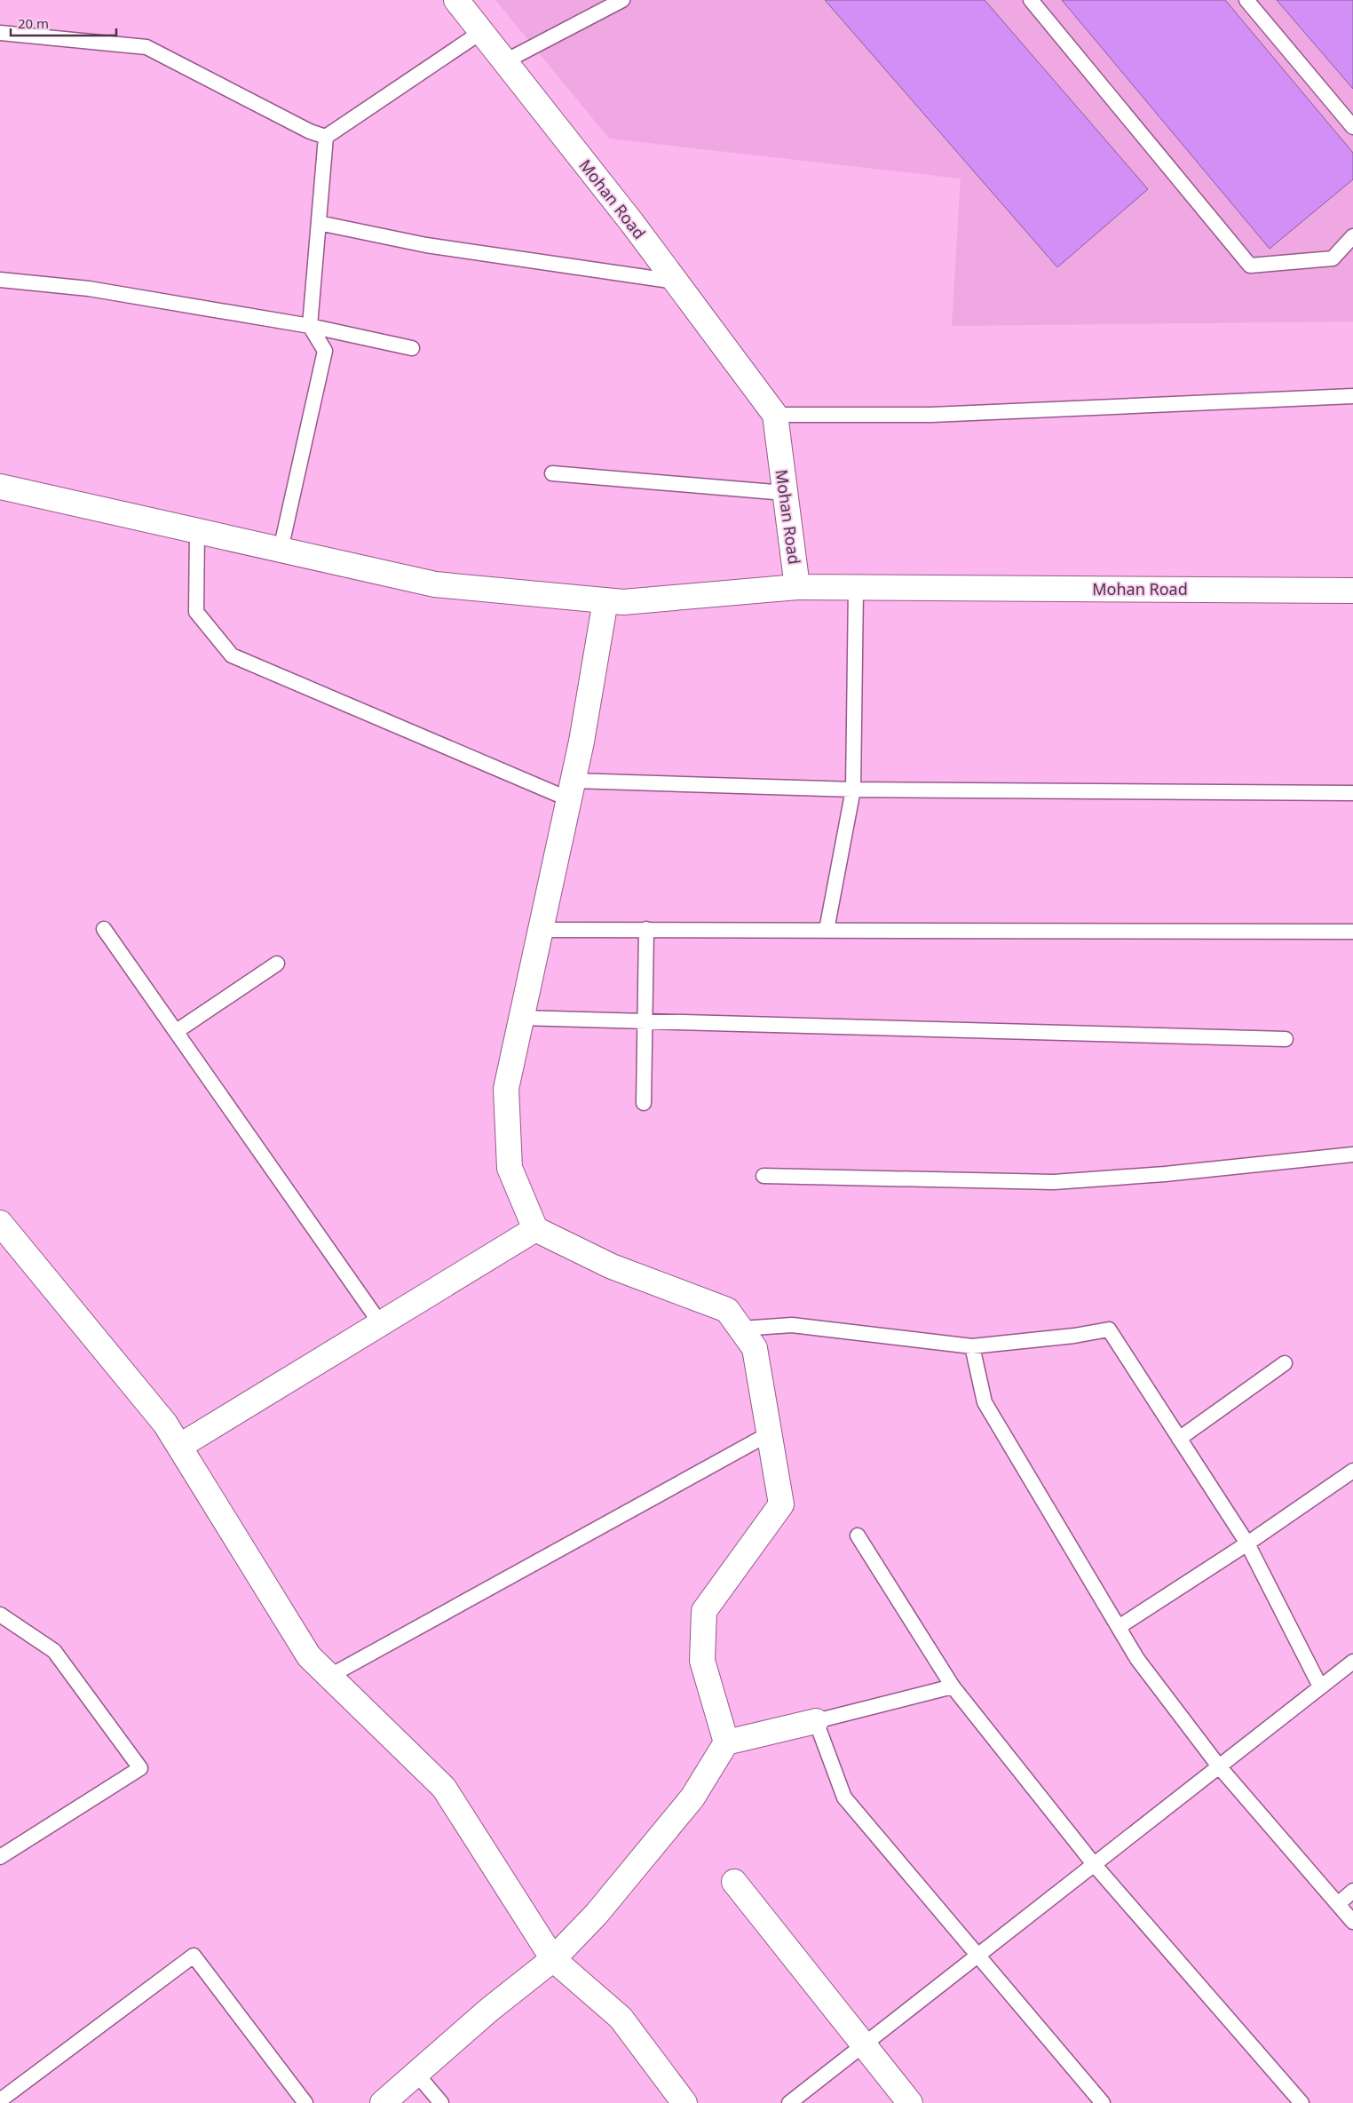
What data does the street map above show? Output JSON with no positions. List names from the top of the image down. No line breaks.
{"streets":{"street":["Mohan Road"]},"scale_bar":"20 m"}
